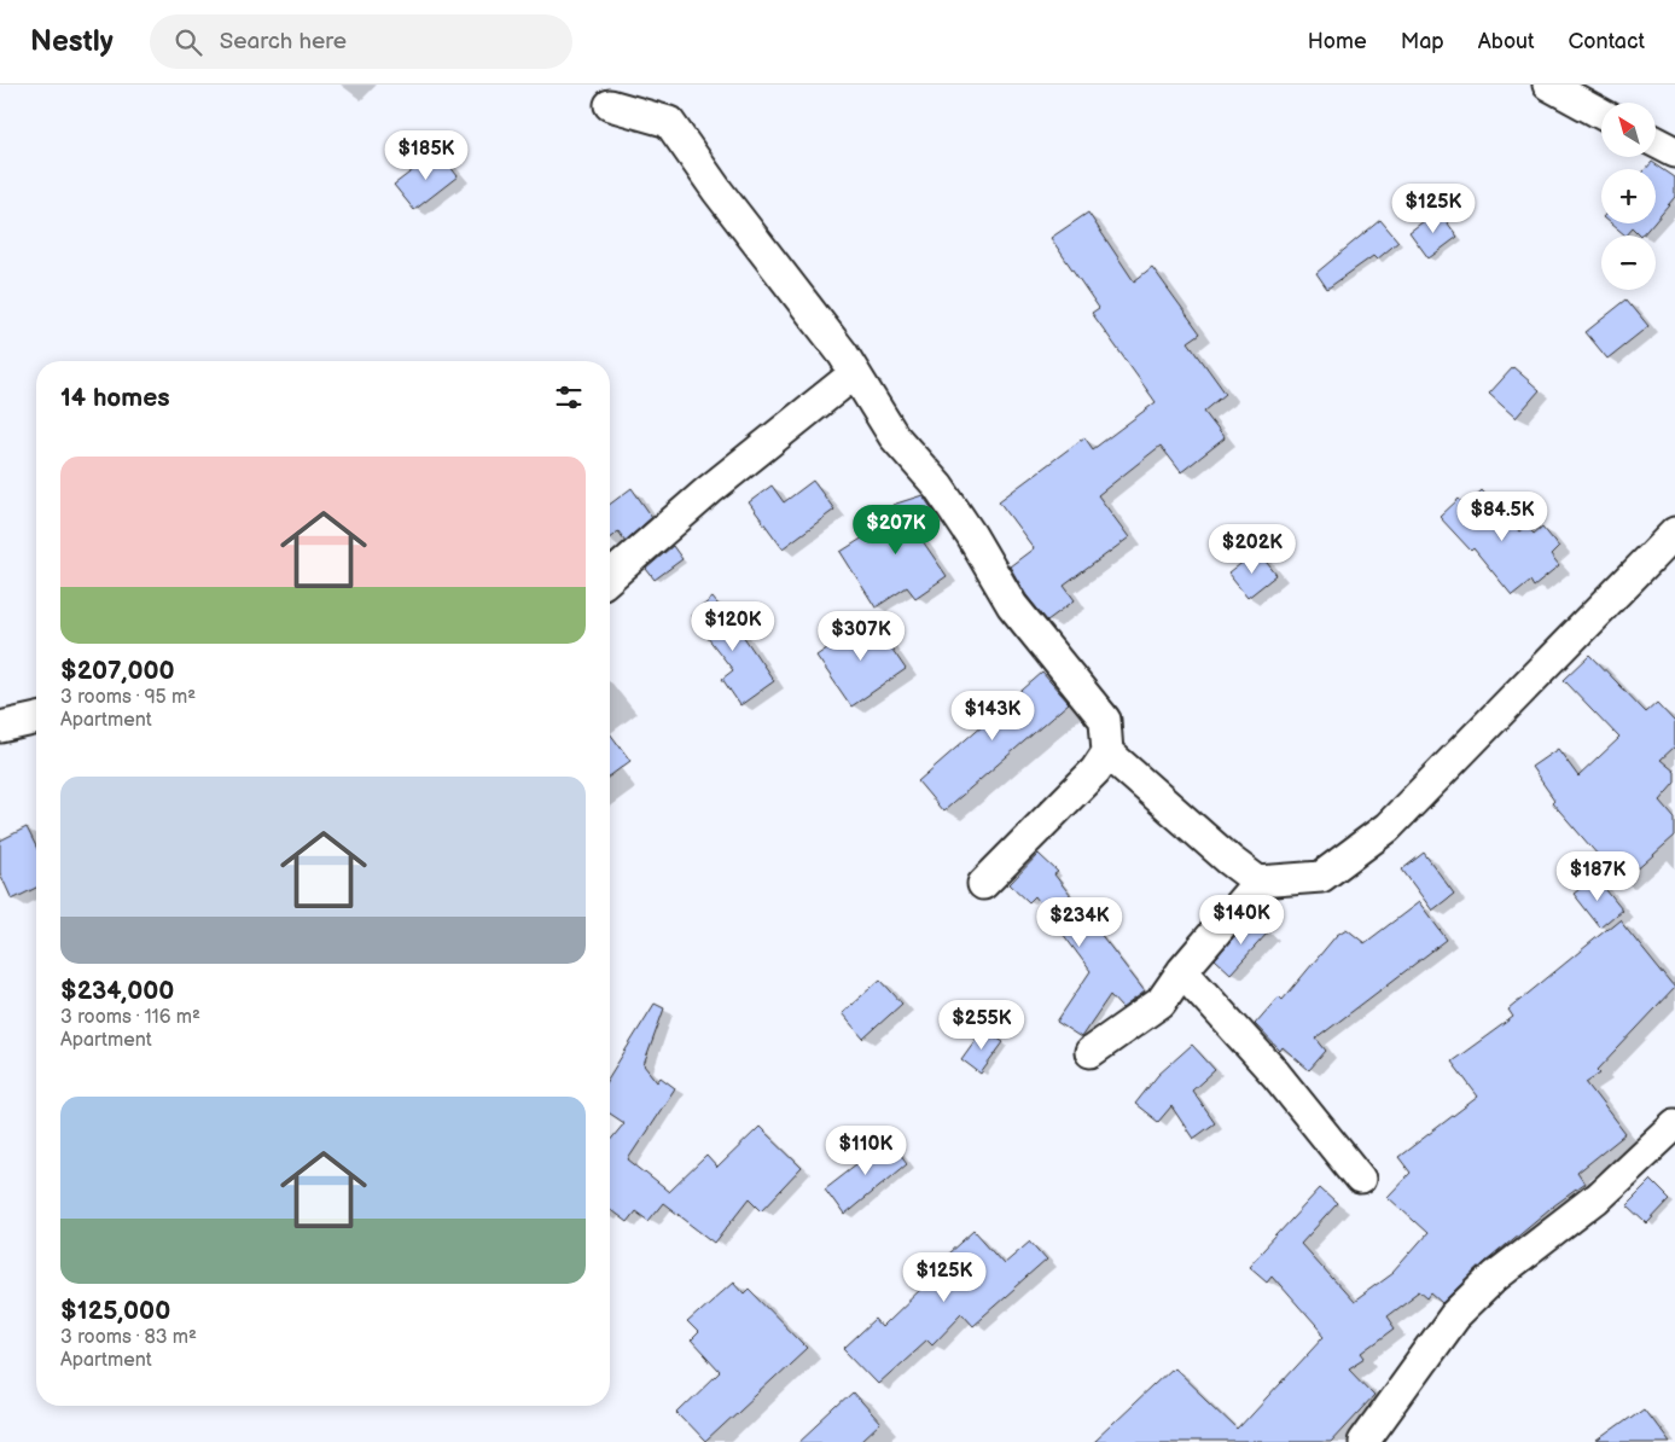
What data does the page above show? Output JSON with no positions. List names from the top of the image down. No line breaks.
{"north":"top left","page":{"header":"Nestly","search":"Search here","nav":["Home","Map","About","Contact"],"map_buttons":["+","−"],"price":["$185K","$125K","$84.5K","$207K","$202K","$120K","$307K","$143K","$187K","$140K","$234K","$255K","$110K","$125K"],"heading":"14 homes","list":[{"name":"$207,000","note":"3 rooms · 95 m² · Apartment"},{"name":"$234,000","note":"3 rooms · 116 m² · Apartment"},{"name":"$125,000","note":"3 rooms · 83 m² · Apartment"}]}}
